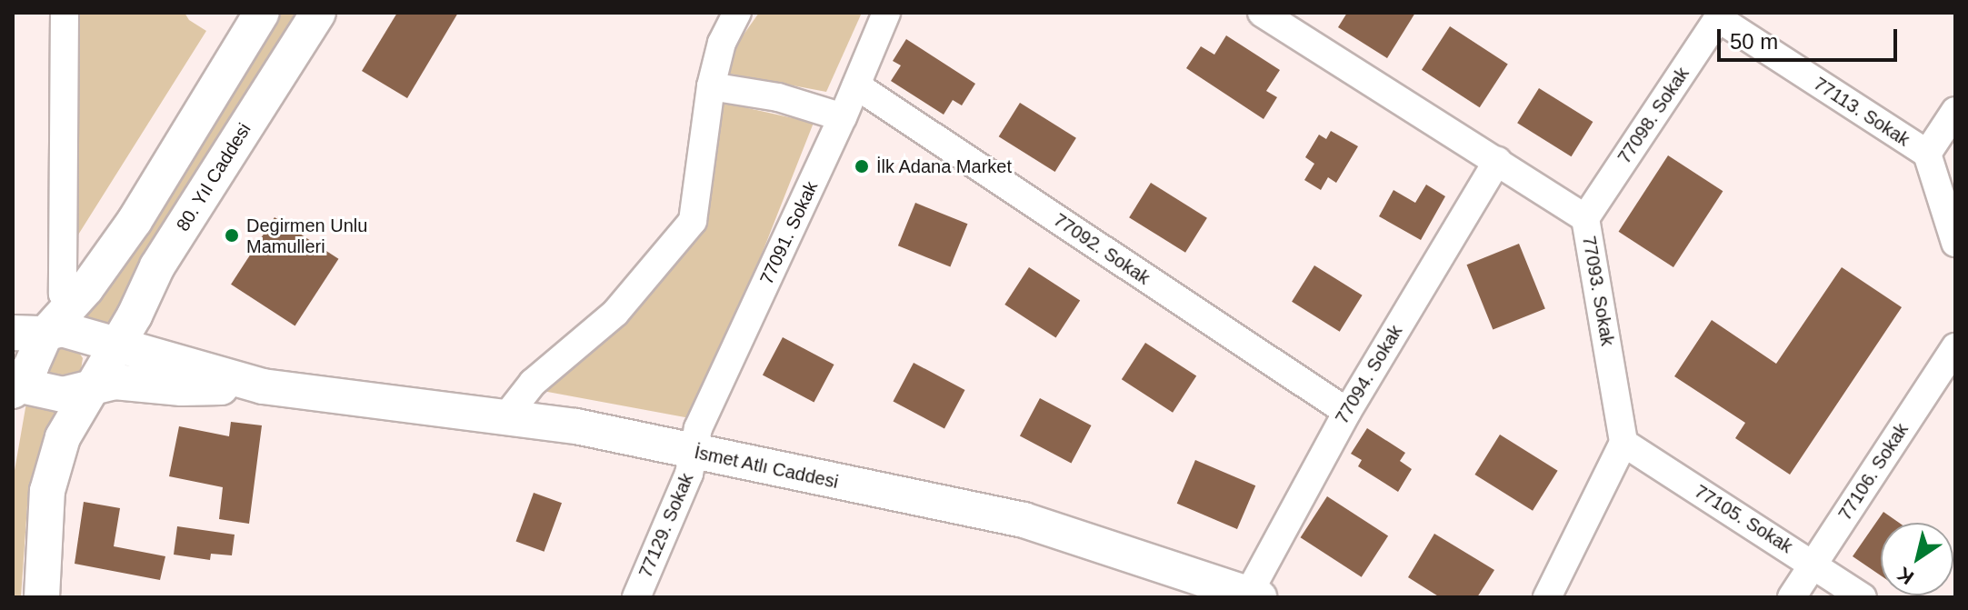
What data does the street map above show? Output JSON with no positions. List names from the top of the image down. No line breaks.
{"streets":{"main road":["80. Yıl Caddesi","İsmet Atlı Caddesi"],"street":["77113. Sokak","77098. Sokak","77091. Sokak","77092. Sokak","77093. Sokak","77094. Sokak","77106. Sokak","77105. Sokak","77129. Sokak"]},"crossings":[["77113. Sokak","77098. Sokak"],["77098. Sokak","77093. Sokak"],["80. Yıl Caddesi","İsmet Atlı Caddesi"],["77091. Sokak","77092. Sokak"],["77091. Sokak","İsmet Atlı Caddesi"],["77091. Sokak","77129. Sokak"],["77092. Sokak","77094. Sokak"],["77093. Sokak","77094. Sokak"],["77093. Sokak","77105. Sokak"],["77094. Sokak","İsmet Atlı Caddesi"],["İsmet Atlı Caddesi","77129. Sokak"],["77106. Sokak","77105. Sokak"]],"places":["İlk Adana Market","Degirmen Unlu Mamulleri"],"scale_bar":"50 m","north":"bottom left"}
